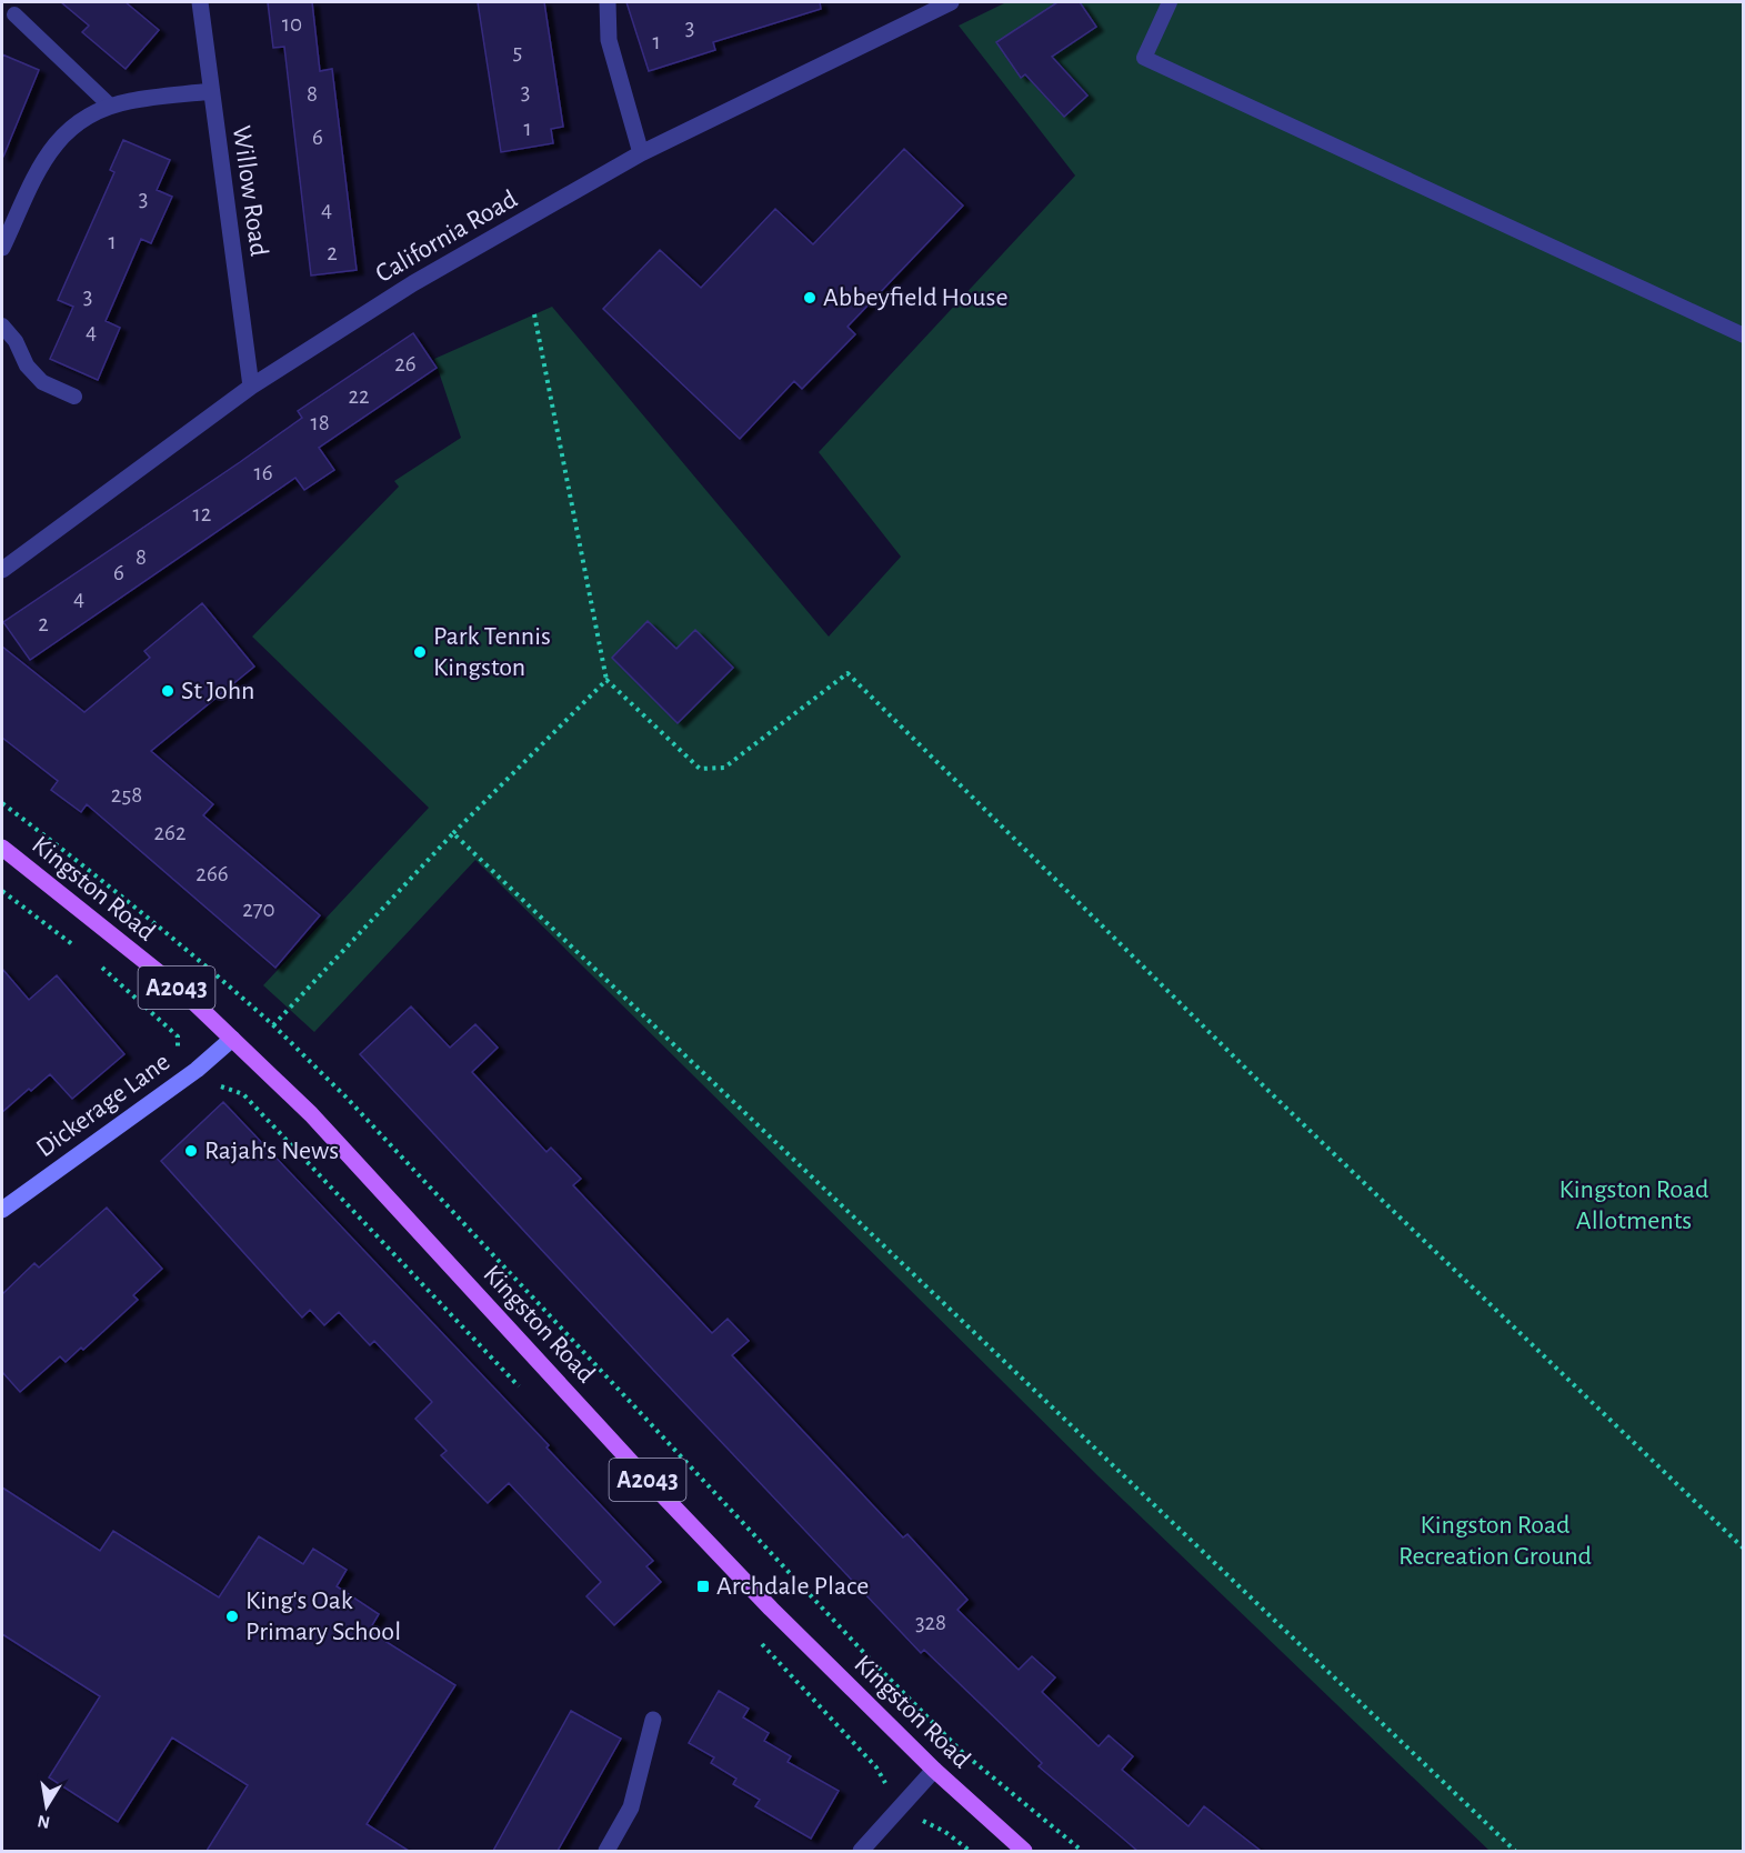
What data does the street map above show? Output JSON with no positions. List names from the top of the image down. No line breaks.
{"streets":{"main road":["Kingston Road","A2043"],"street":["Willow Road","California Road","Dickerage Lane"]},"crossings":[["Willow Road","California Road"],["Kingston Road","Dickerage Lane"]],"parks":["Kingston Road Allotments","Kingston Road Recreation Ground"],"places":{"other":["Abbeyfield House","Park Tennis Kingston","St John","Rajah's News","King's Oak Primary School"],"transit":["Archdale Place"]},"house_numbers":["10","3","1","5","3","8","1","6","3","4","1","2","3","4","26","22","18","16","12","8","6","4","2","258","262","266","270","328"],"north":"bottom"}
